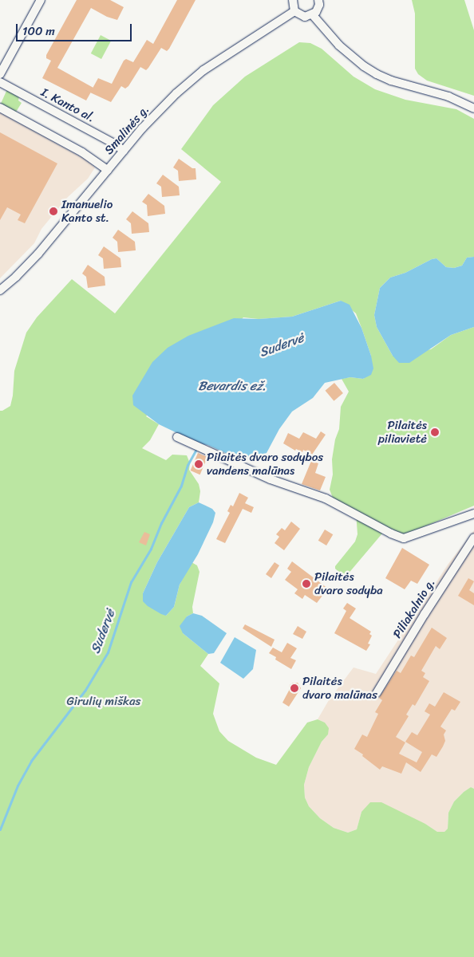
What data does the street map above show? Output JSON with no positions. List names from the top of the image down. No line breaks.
{"streets":{"street":["I. Kanto al.","Smalinės g.","Piliakalnio g."]},"crossings":[["I. Kanto al.","Smalinės g."]],"water":["Sudervė","Bevardis ež."],"parks":["Girulių miškas"],"places":["Imanuelio Kanto st.","Pilaitės piliavietė","Pilaitės dvaro sodybos vandens malūnas","Pilaitės dvaro sodyba","Pilaitės dvaro malūnas"],"scale_bar":"100 m"}
